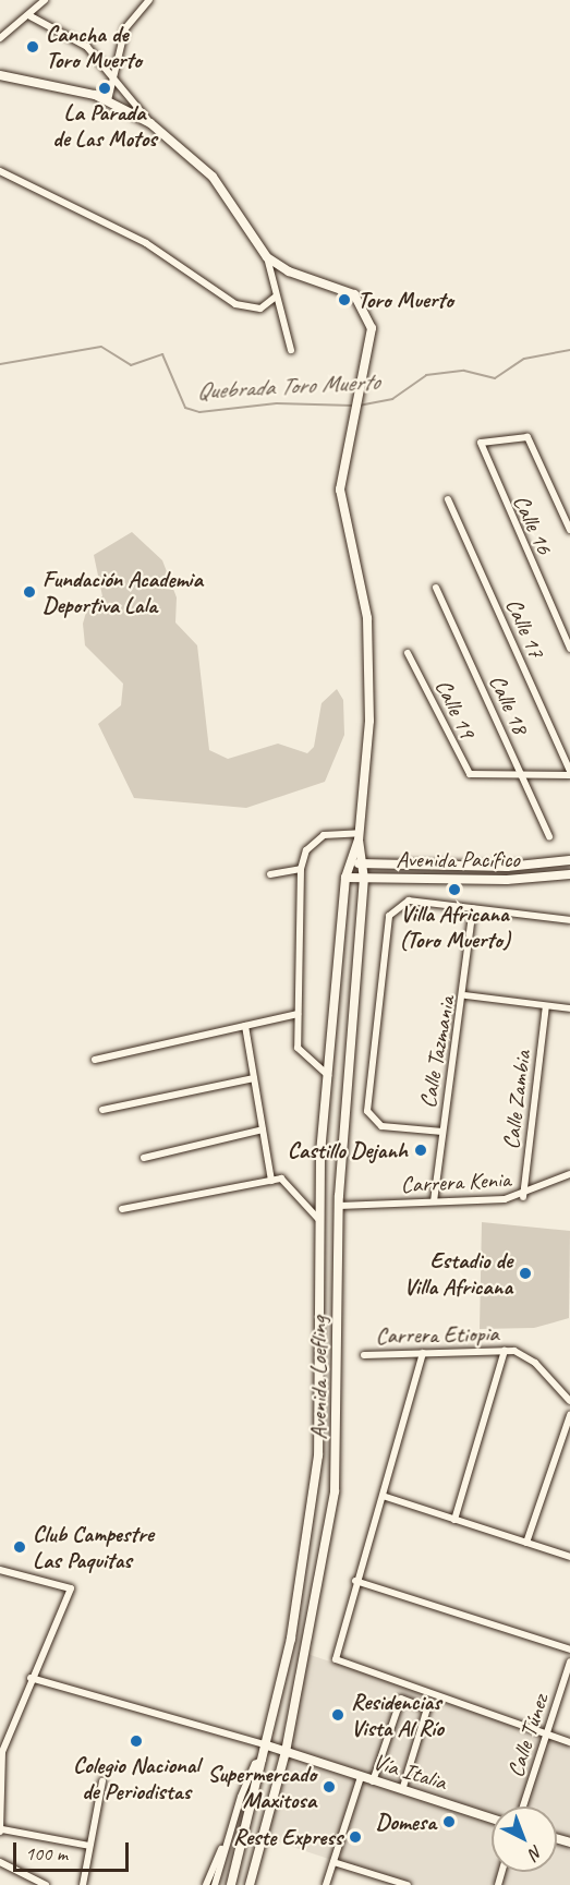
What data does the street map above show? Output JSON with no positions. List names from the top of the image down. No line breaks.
{"streets":{"street":["Calle 16","Calle 17","Calle 18","Calle 19","Avenida Pacífico","Calle Tazmania","Calle Zambia","Carrera Kenia","Carrera Etiopia","Avenida Loefling","Calle Túnez","Vía Italia"]},"crossings":[["Calle 18","Calle 19"],["Avenida Pacífico","Avenida Loefling"],["Calle Tazmania","Carrera Kenia"],["Calle Zambia","Carrera Kenia"],["Carrera Kenia","Avenida Loefling"],["Avenida Loefling","Vía Italia"]],"water":["Quebrada Toro Muerto"],"places":["Cancha de Toro Muerto","La Parada de Las Motos","Toro Muerto","Fundación Academia Deportiva Lala","Villa Africana (Toro Muerto)","Castillo Dejanh","Estadio de Villa Africana","Club Campestre Las Paquitas","Residencias Vista Al Río","Colegio Nacional de Periodistas","Supermercado Maxitosa","Domesa","Reste Express"],"scale_bar":"100 m","north":"bottom right"}
